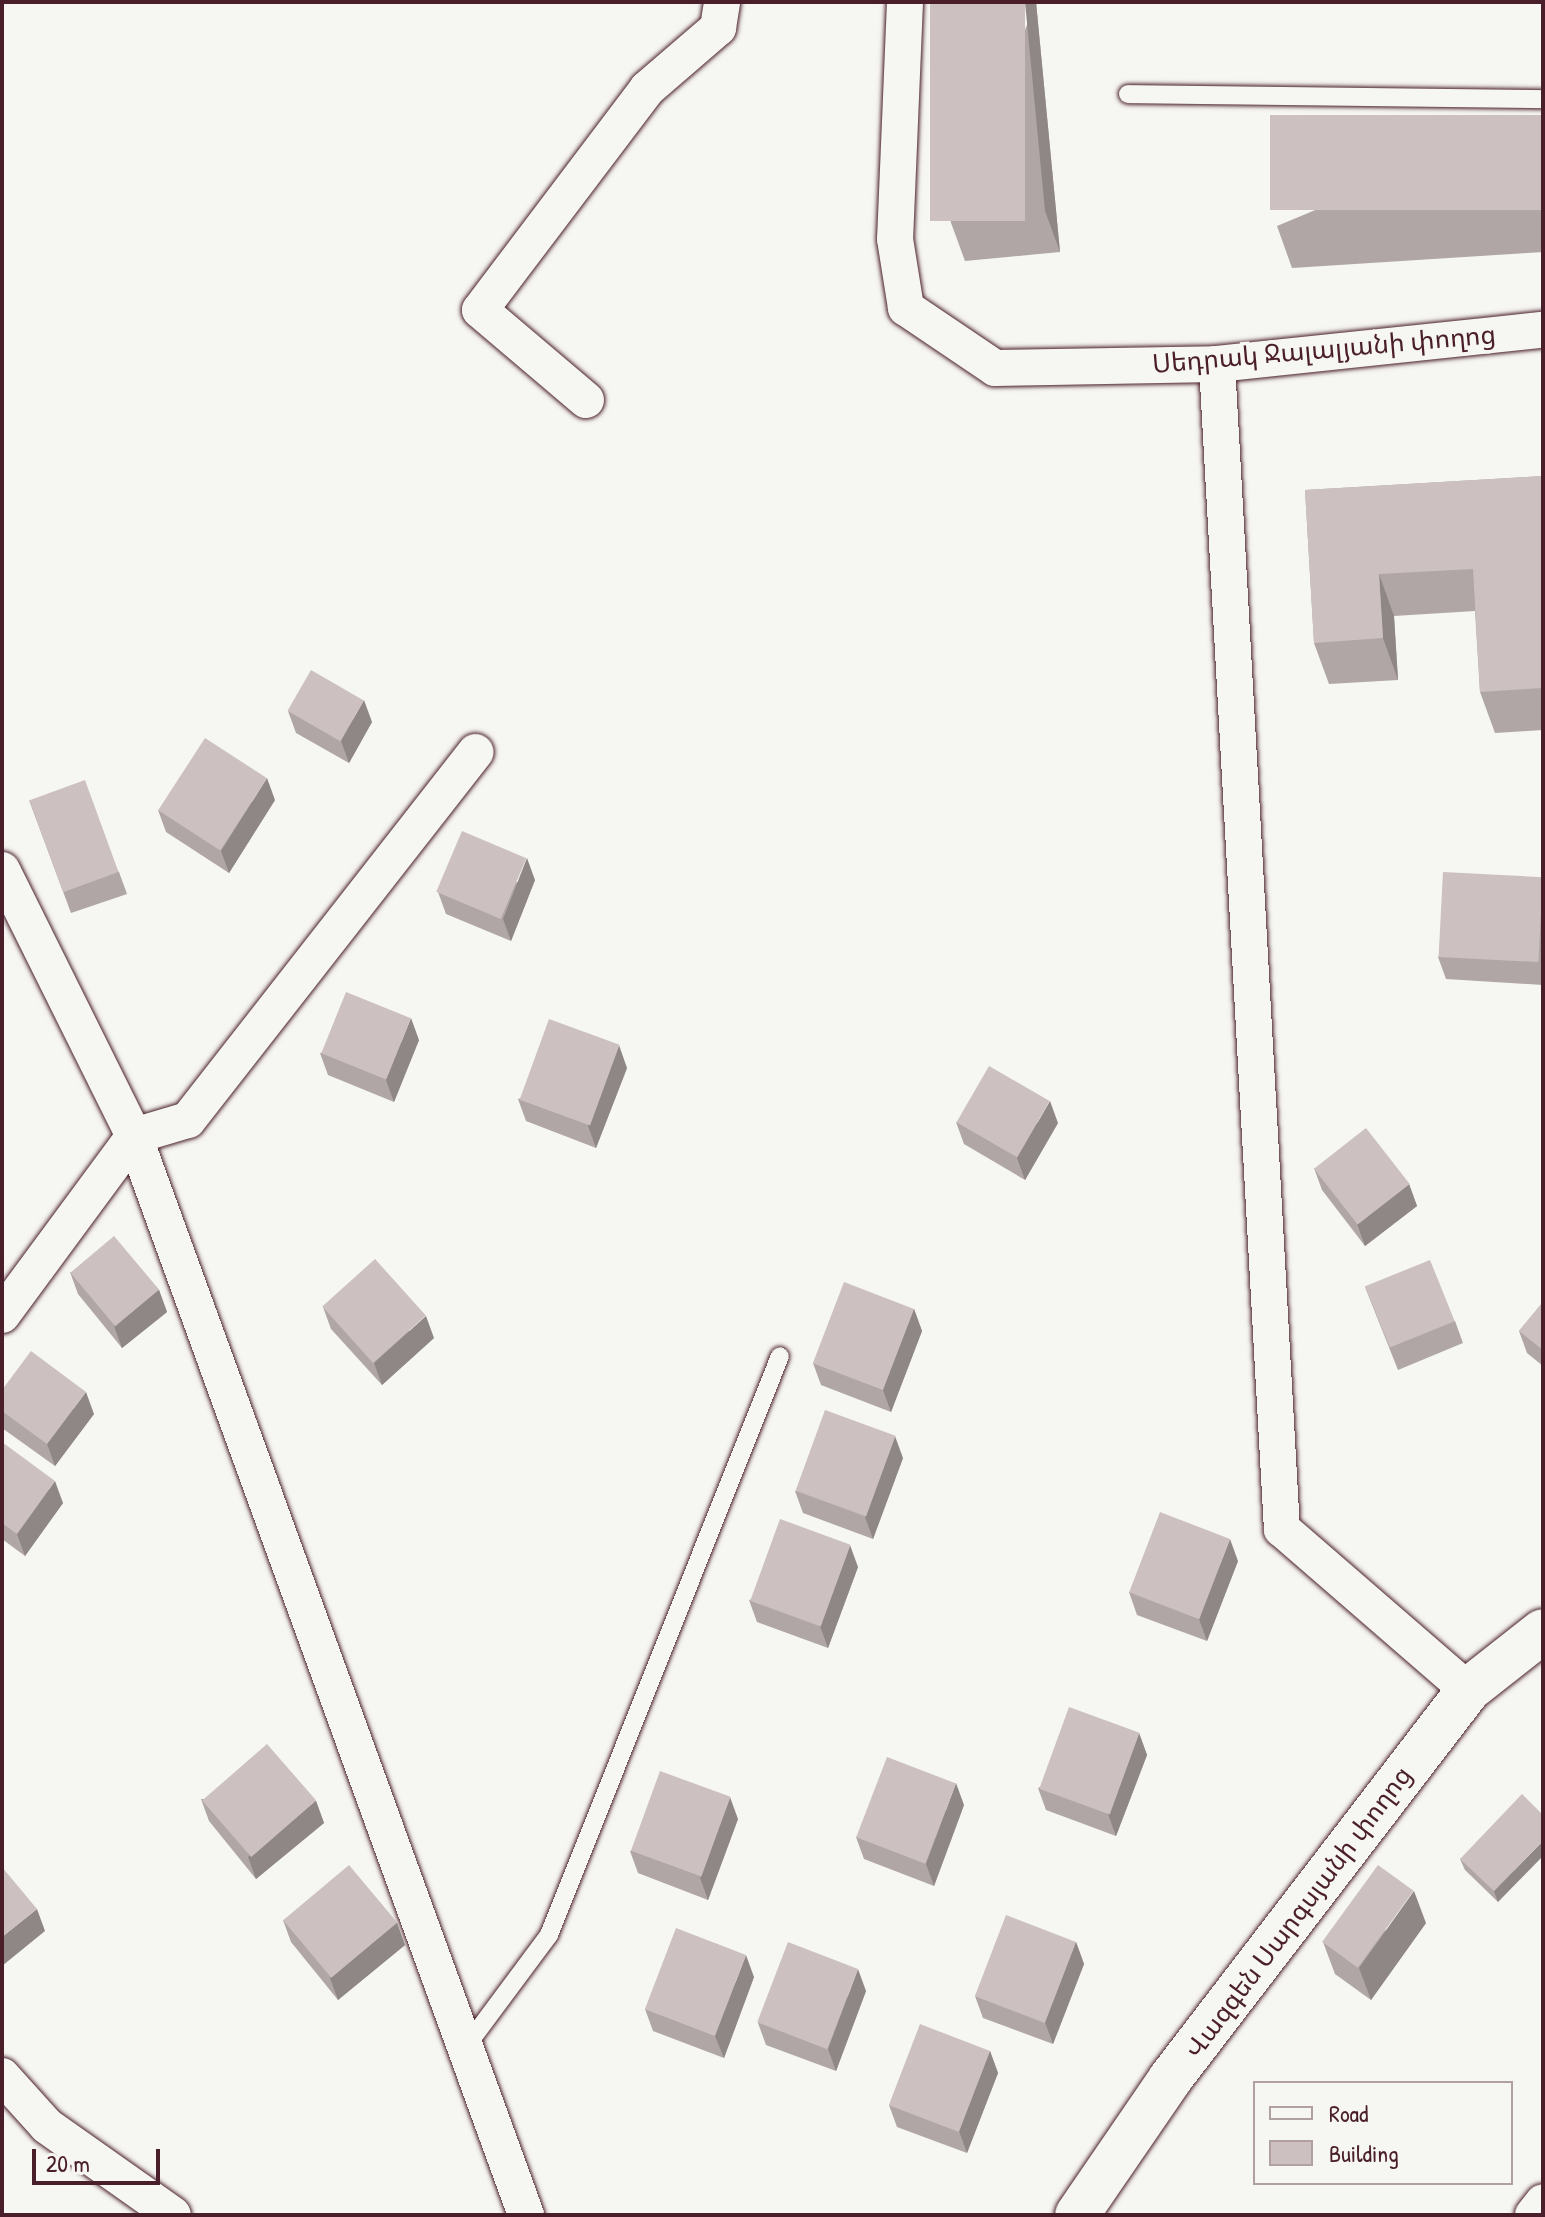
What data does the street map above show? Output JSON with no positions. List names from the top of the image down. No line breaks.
{"streets":{"street":["Սեդրակ Ջալալյանի փողոց","Վազգեն Սարգսյանի փողոց"]},"legend":["Road","Building"],"scale_bar":"20 m"}
